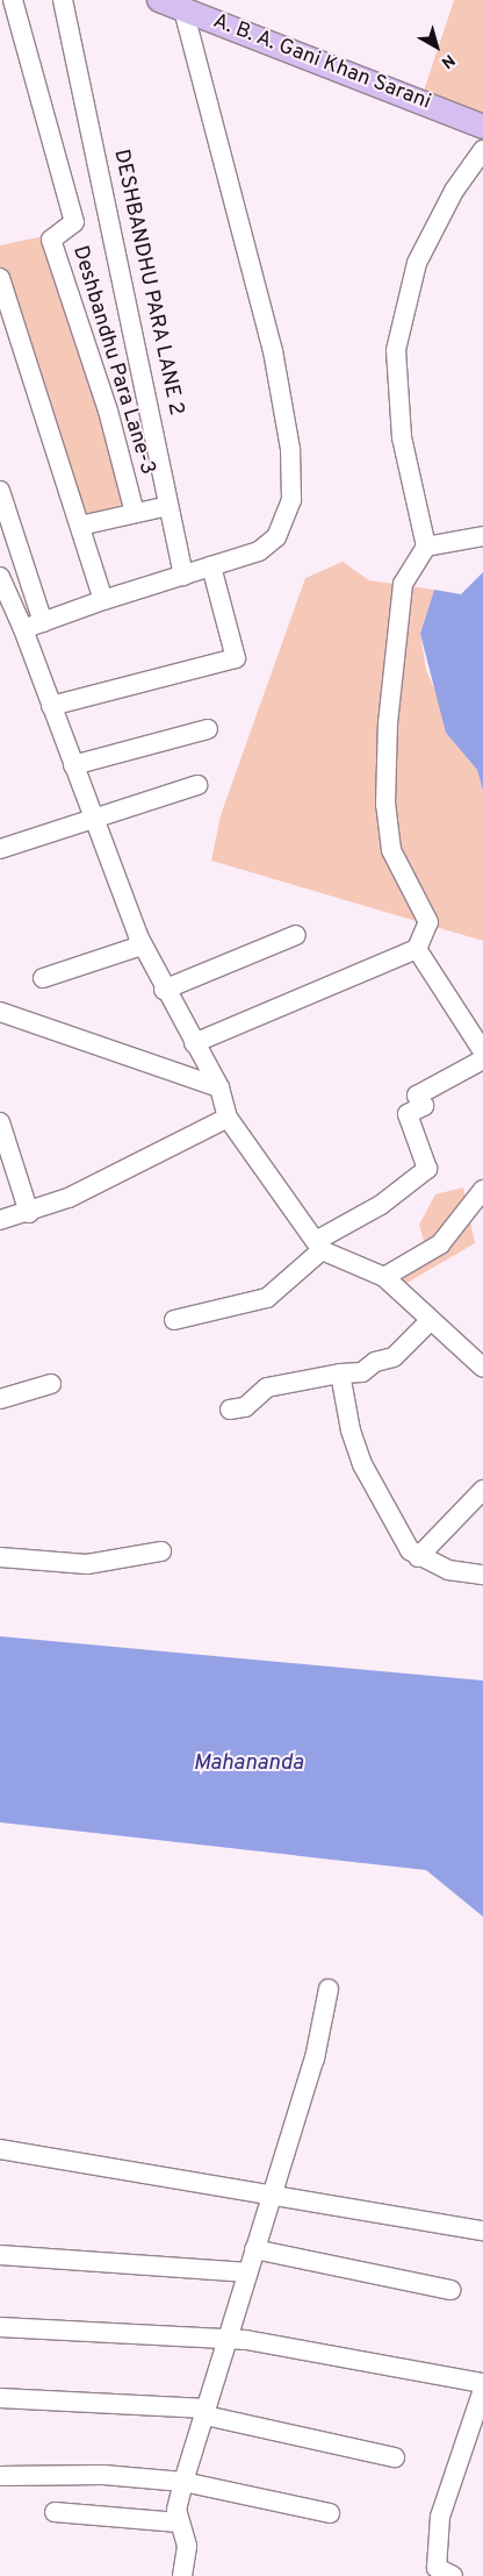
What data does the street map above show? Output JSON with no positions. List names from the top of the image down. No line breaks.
{"streets":{"main road":["A. B. A. Gani Khan Sarani"],"street":["DESHBANDHU PARA LANE 2","Deshbandhu Para Lane-3"]},"water":["Mahananda"],"north":"bottom right"}
